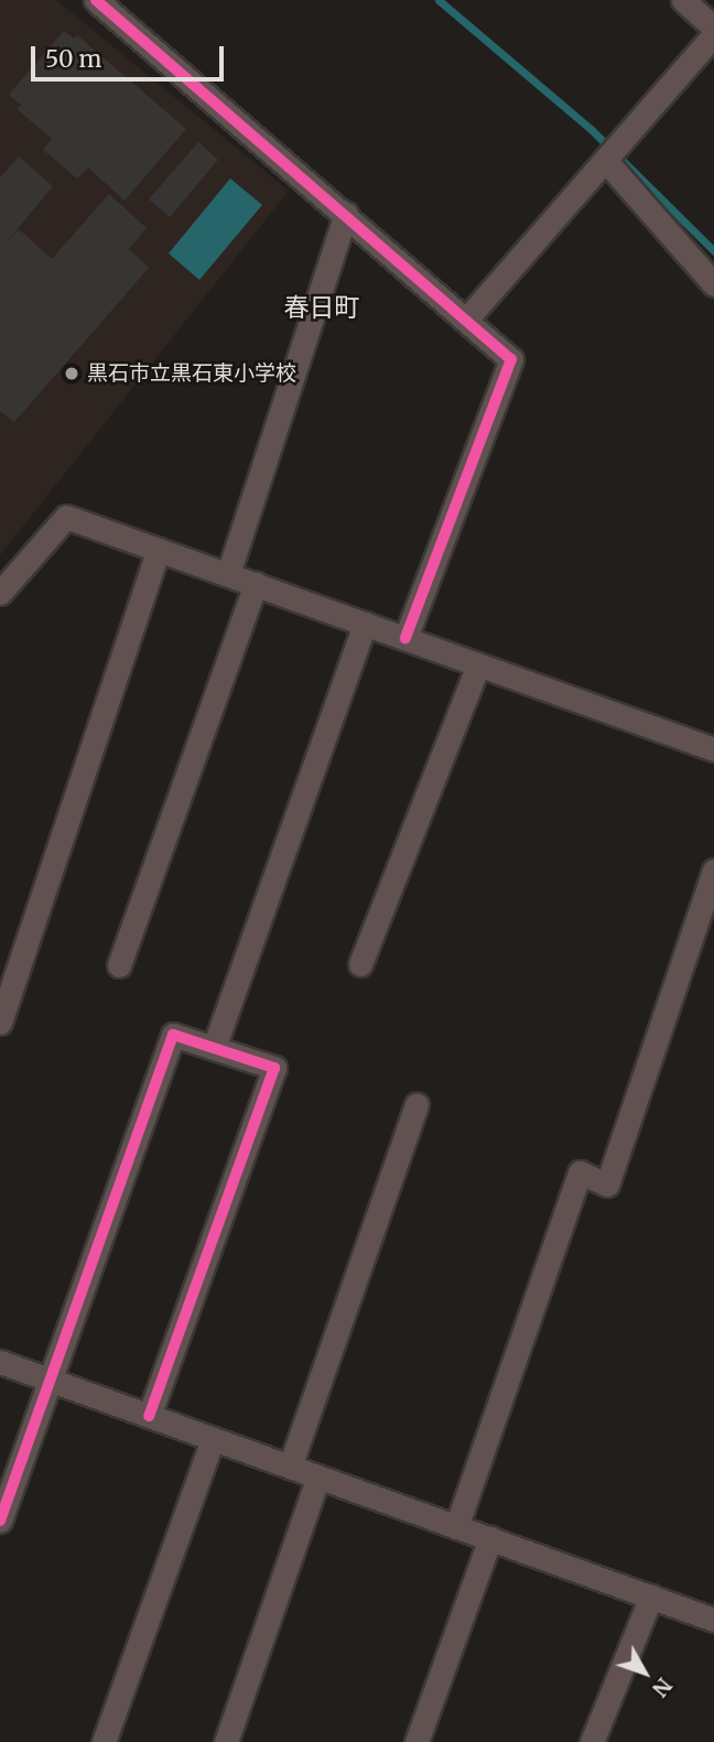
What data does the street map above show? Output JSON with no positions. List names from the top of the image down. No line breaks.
{"districts":["春日町"],"places":["黒石市立黒石東小学校"],"scale_bar":"50 m","north":"bottom right"}
